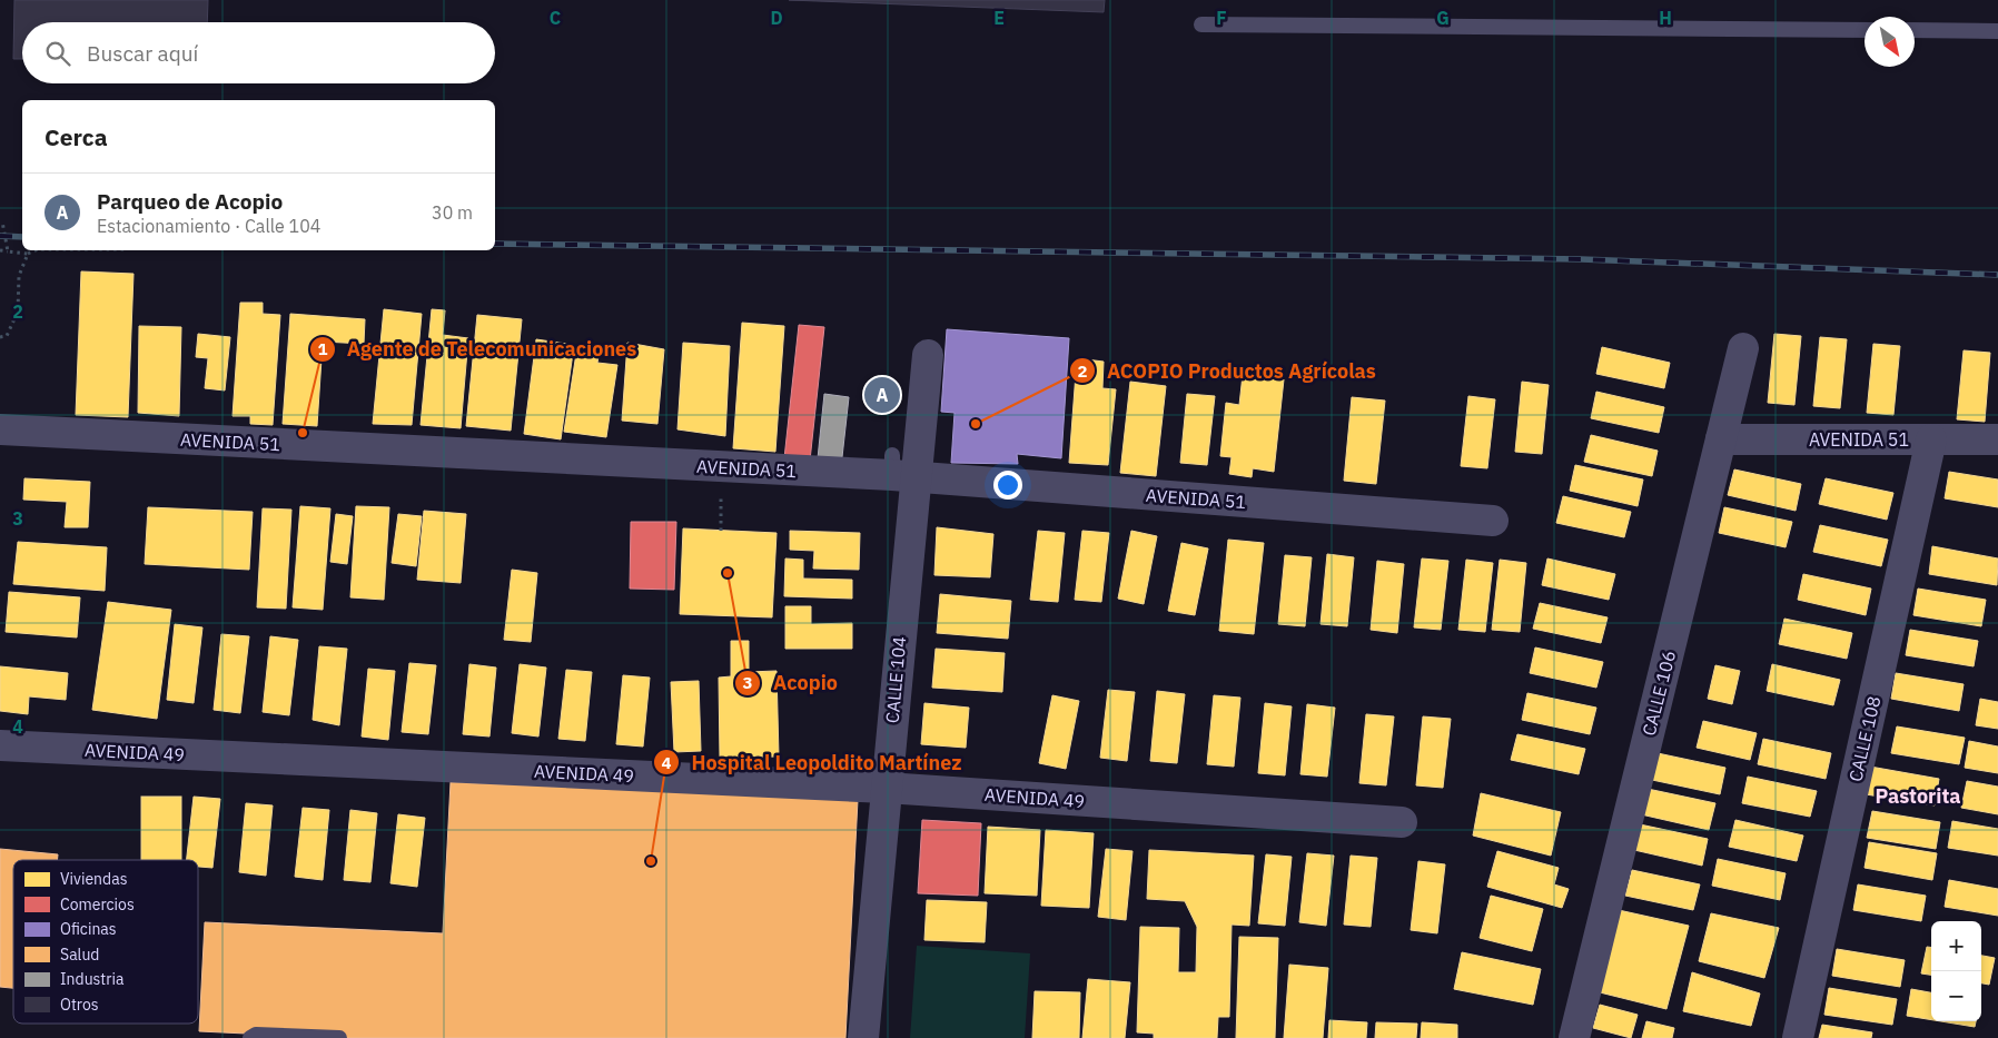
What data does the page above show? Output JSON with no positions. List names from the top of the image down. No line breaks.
{"streets":{"street":["AVENIDA 51","CALLE 104","CALLE 106","CALLE 108","AVENIDA 49"]},"crossings":[["AVENIDA 51","CALLE 104"],["AVENIDA 51","CALLE 106"],["AVENIDA 51","CALLE 108"],["CALLE 104","AVENIDA 49"]],"districts":["Pastorita"],"places":["ACOPIO Productos Agrícolas","Agente de Telecomunicaciones","Acopio","Hospital Leopoldito Martínez"],"legend":["Viviendas","Comercios","Oficinas","Salud","Industria","Otros"],"north":"bottom right","page":{"search":"Buscar aquí","heading":"Cerca","list":[{"mark":"A","name":"Parqueo de Acopio","note":"Estacionamiento · Calle 104","value":"30 m"}],"pins":"A","map_buttons":["+","−"]},"grid":{"columns":["C","D","E","F","G","H"],"rows":["2","3","4"]}}
